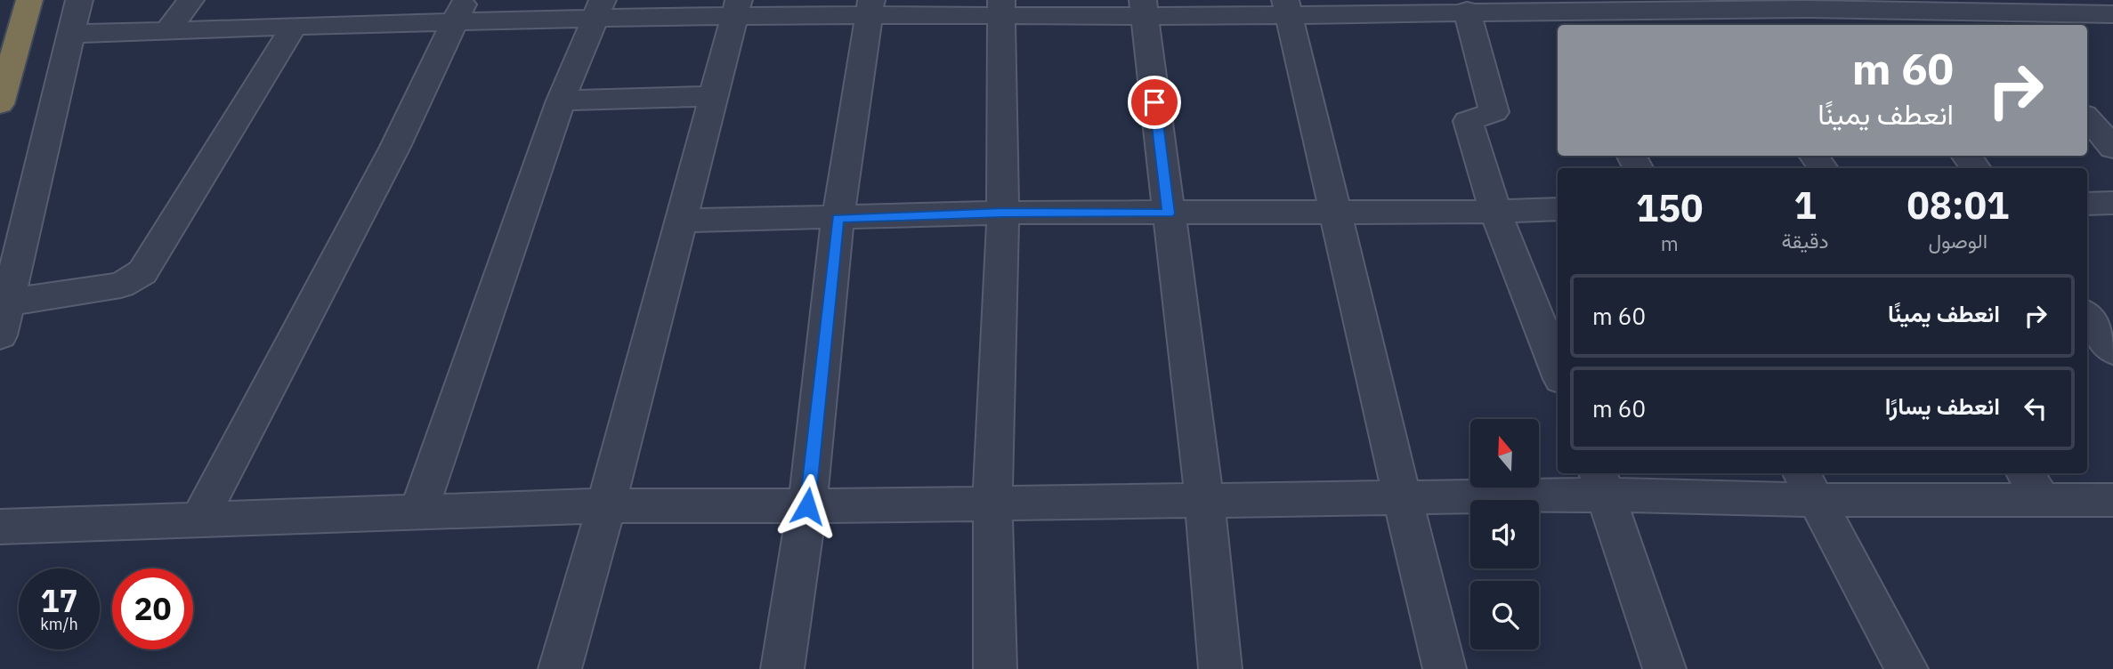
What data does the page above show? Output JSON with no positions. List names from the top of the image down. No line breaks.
{"north":"top","page":{"turn":["60 m","انعطف يمينًا"],"eta":["08:01","الوصول","1","دقيقة","150","m"],"list":[{"name":"انعطف يمينًا","value":"60 m"},{"name":"انعطف يسارًا","value":"60 m"}],"speed":"17 km/h","limit":"20"}}
